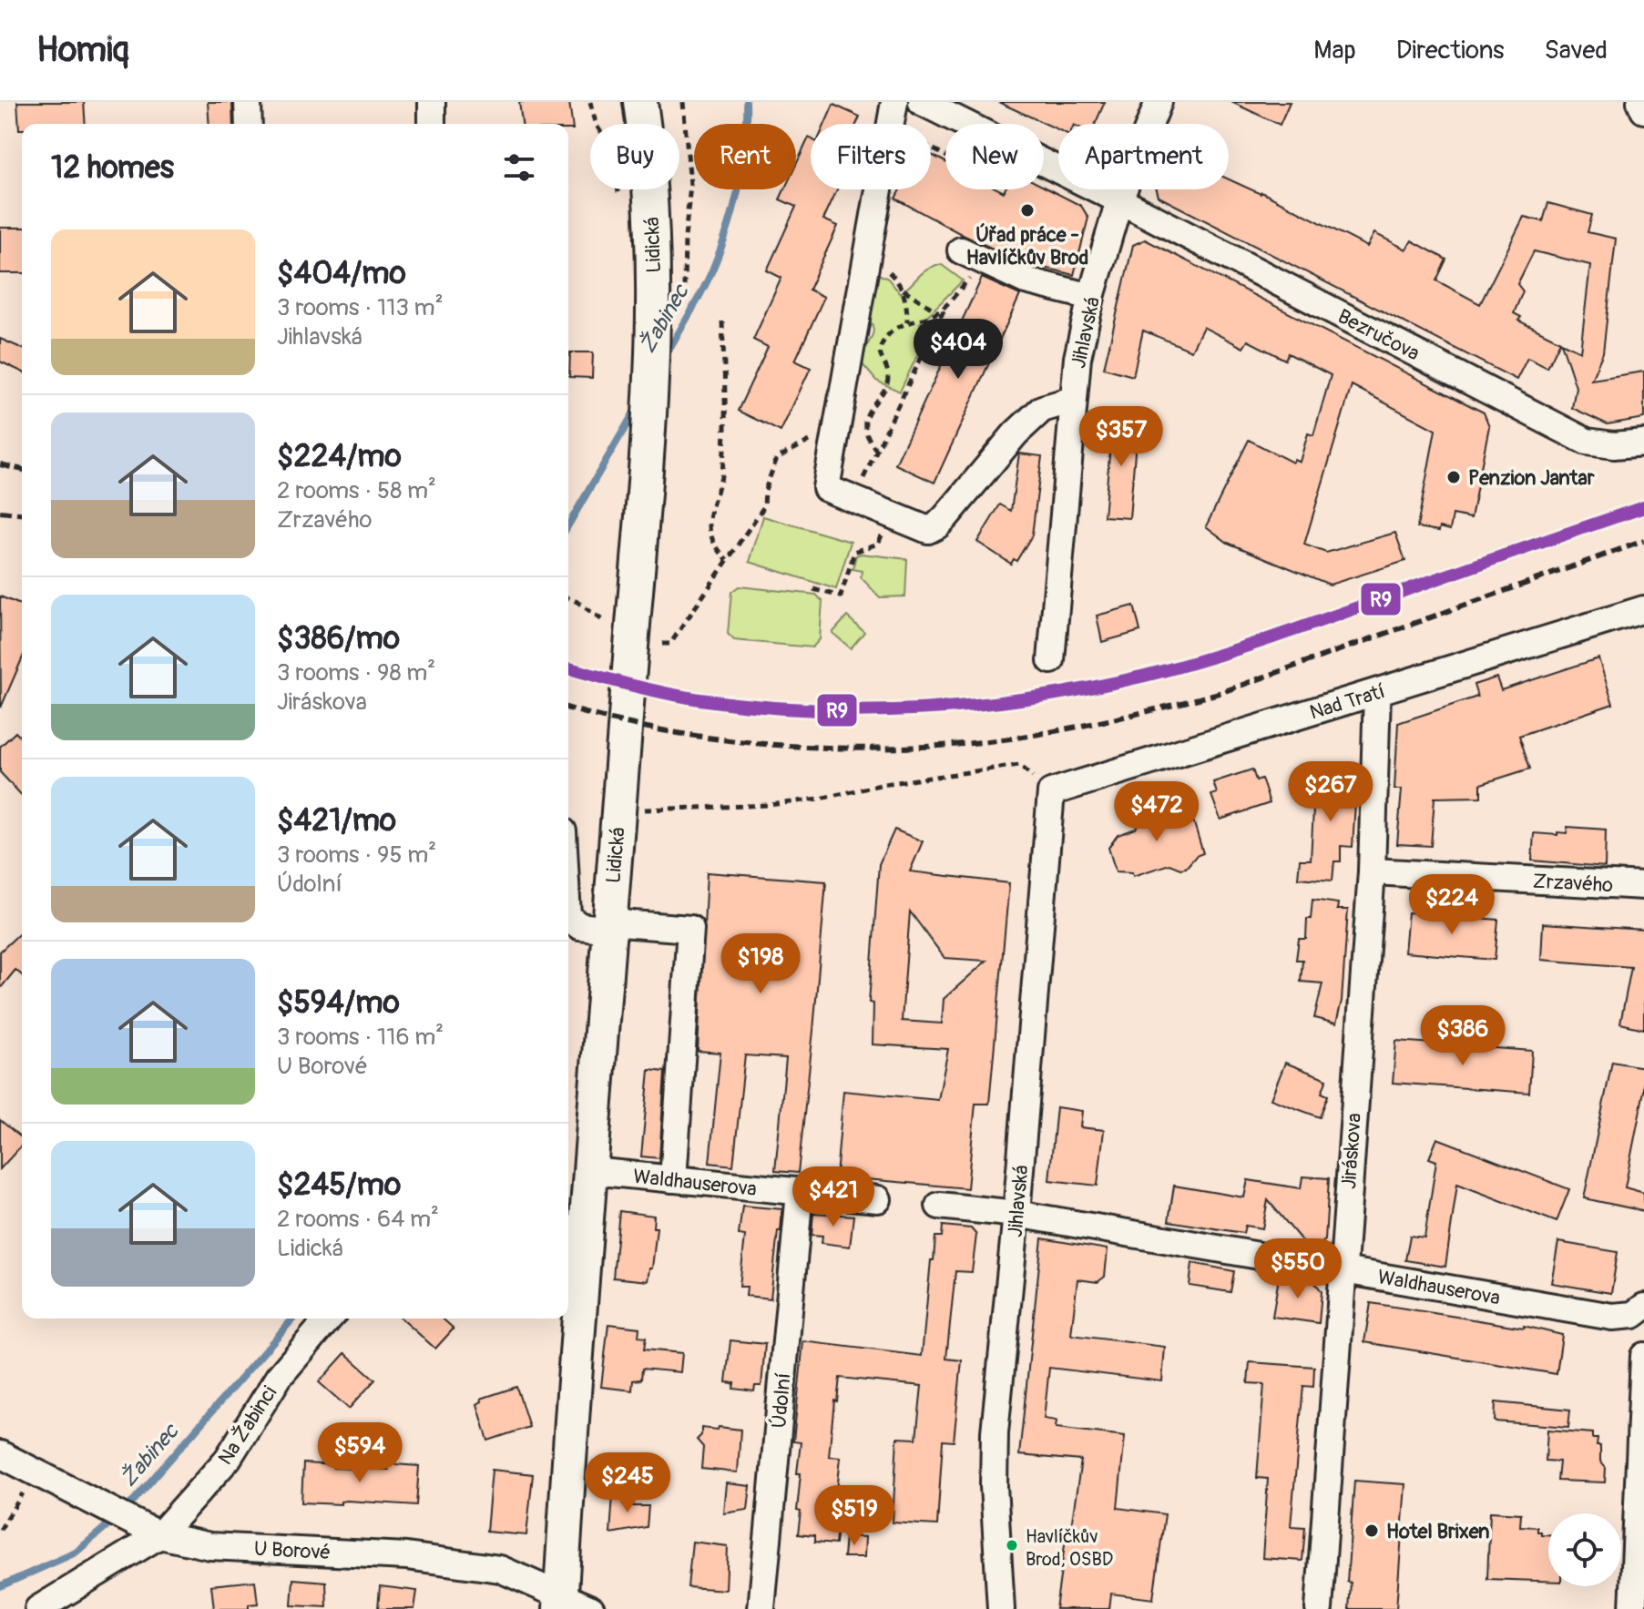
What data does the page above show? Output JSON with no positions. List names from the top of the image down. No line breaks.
{"streets":{"main road":["Lidická"],"street":["Jihlavská","Bezručova","Nad Tratí","Zrzavého","Jiráskova","Waldhauserova","Údolní","Na Žabinci","U Borové"]},"crossings":[["Lidická","Waldhauserova"],["Lidická","U Borové"],["Jihlavská","Bezručova"],["Jihlavská","Nad Tratí"],["Jihlavská","Waldhauserova"],["Nad Tratí","Jiráskova"],["Zrzavého","Jiráskova"],["Jiráskova","Waldhauserova"],["Waldhauserova","Údolní"],["Na Žabinci","U Borové"]],"water":["Žabinec"],"places":["Úřad práce - Havlíčkův Brod","Penzion Jantar","Hotel Brixen","Havlíčkův Brod, OSBD"],"lines":["transit line R9"],"page":{"header":"Homiq","nav":["Map","Directions","Saved"],"chip":["Buy","Rent","Filters","New","Apartment"],"heading":"12 homes","list":[{"name":"$404/mo","note":"3 rooms · 113 m² · Jihlavská"},{"name":"$224/mo","note":"2 rooms · 58 m² · Zrzavého"},{"name":"$386/mo","note":"3 rooms · 98 m² · Jiráskova"},{"name":"$421/mo","note":"3 rooms · 95 m² · Údolní"},{"name":"$594/mo","note":"3 rooms · 116 m² · U Borové"},{"name":"$245/mo","note":"2 rooms · 64 m² · Lidická"}],"price":["$404","$357","$267","$472","$224","$198","$386","$421","$550","$594","$245","$519"]}}
